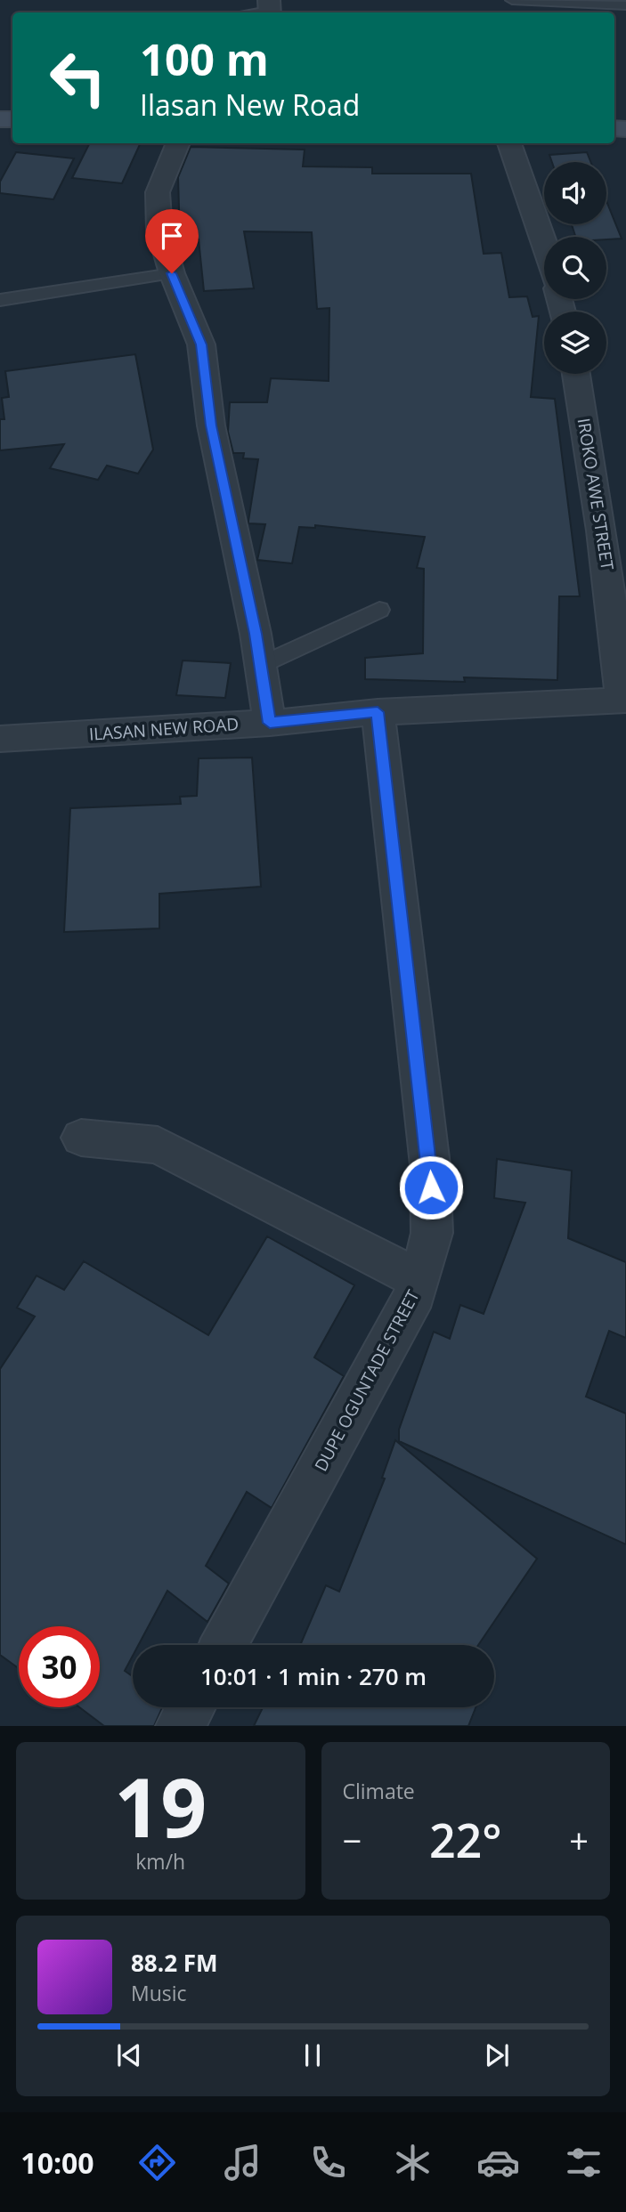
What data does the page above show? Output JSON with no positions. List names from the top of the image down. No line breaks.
{"streets":{"street":["IROKO AWE STREET","ILASAN NEW ROAD","DUPE OGUNTADE STREET"]},"crossings":[["IROKO AWE STREET","ILASAN NEW ROAD"],["ILASAN NEW ROAD","DUPE OGUNTADE STREET"]],"page":{"turn":["100 m","Ilasan New Road"],"limit":"30","trip":"10:01 · 1 min · 270 m","tile":[["19","km/h"],"Climate"],"heat":["−","22°","+"],"song":["88.2 FM","Music"],"tabs":"10:00"}}
